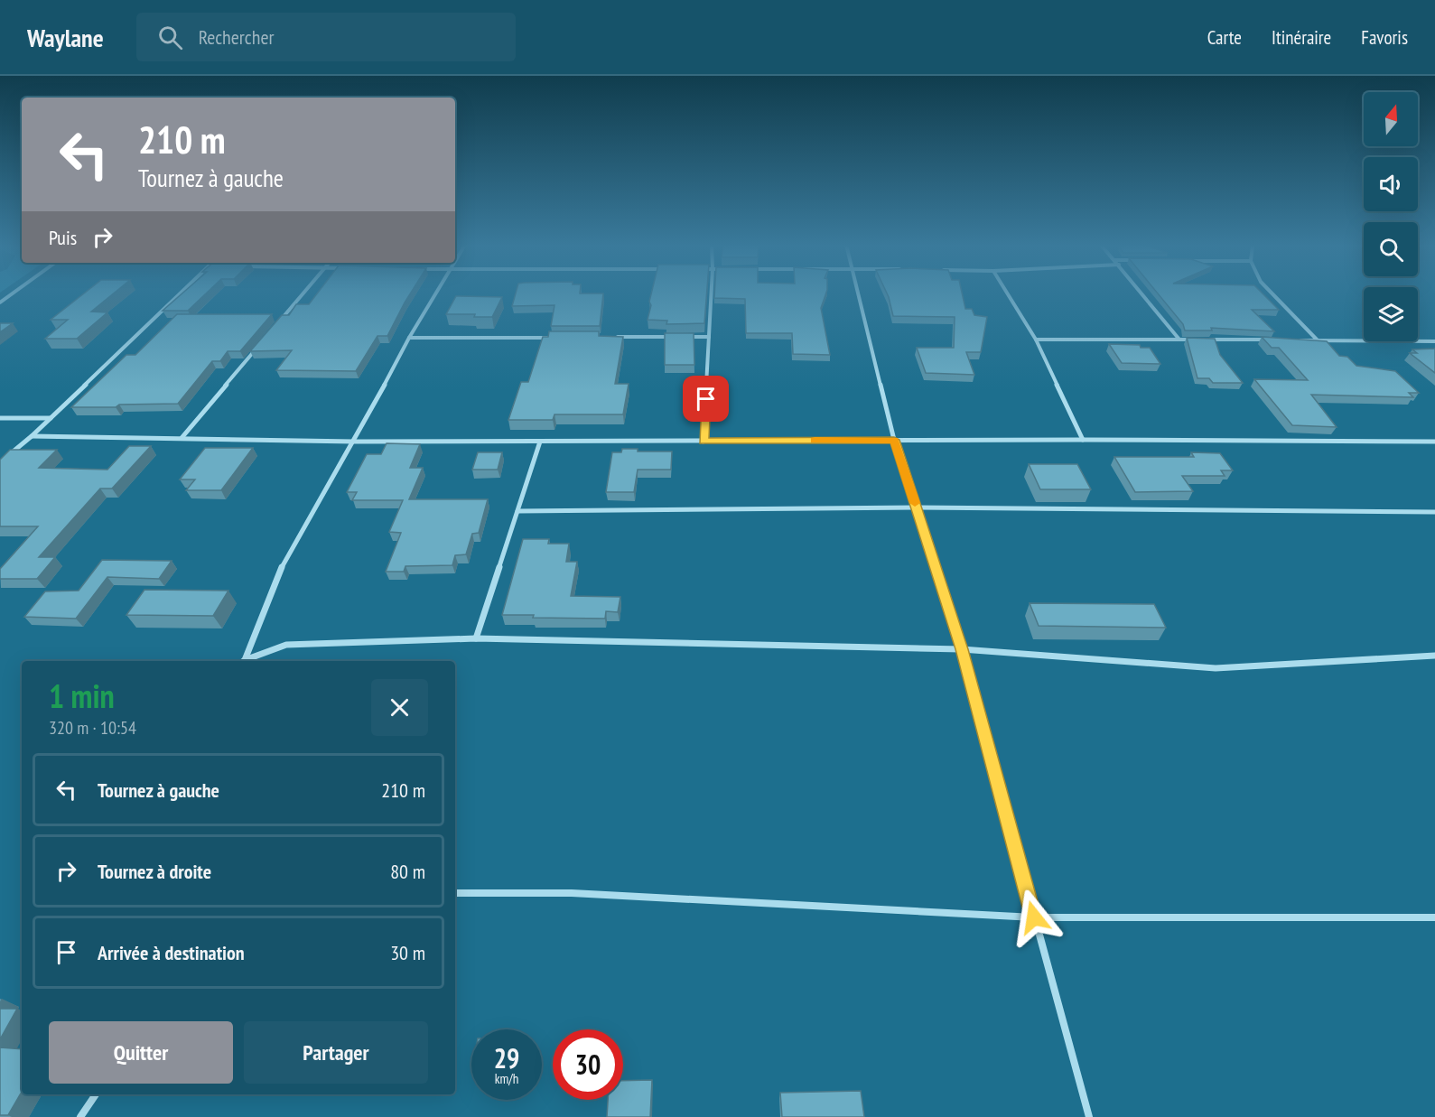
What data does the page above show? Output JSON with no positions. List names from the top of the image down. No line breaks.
{"north":"top","page":{"header":"Waylane","search":"Rechercher","nav":["Carte","Itinéraire","Favoris"],"turn":["210 m","Tournez à gauche"],"then":"Puis","heading":["1 min","320 m · 10:54"],"list":[{"name":"Tournez à gauche","value":"210 m"},{"name":"Tournez à droite","value":"80 m"},{"name":"Arrivée à destination","value":"30 m"}],"buttons":["Quitter","Partager"],"speed":"29 km/h","limit":"30"}}
